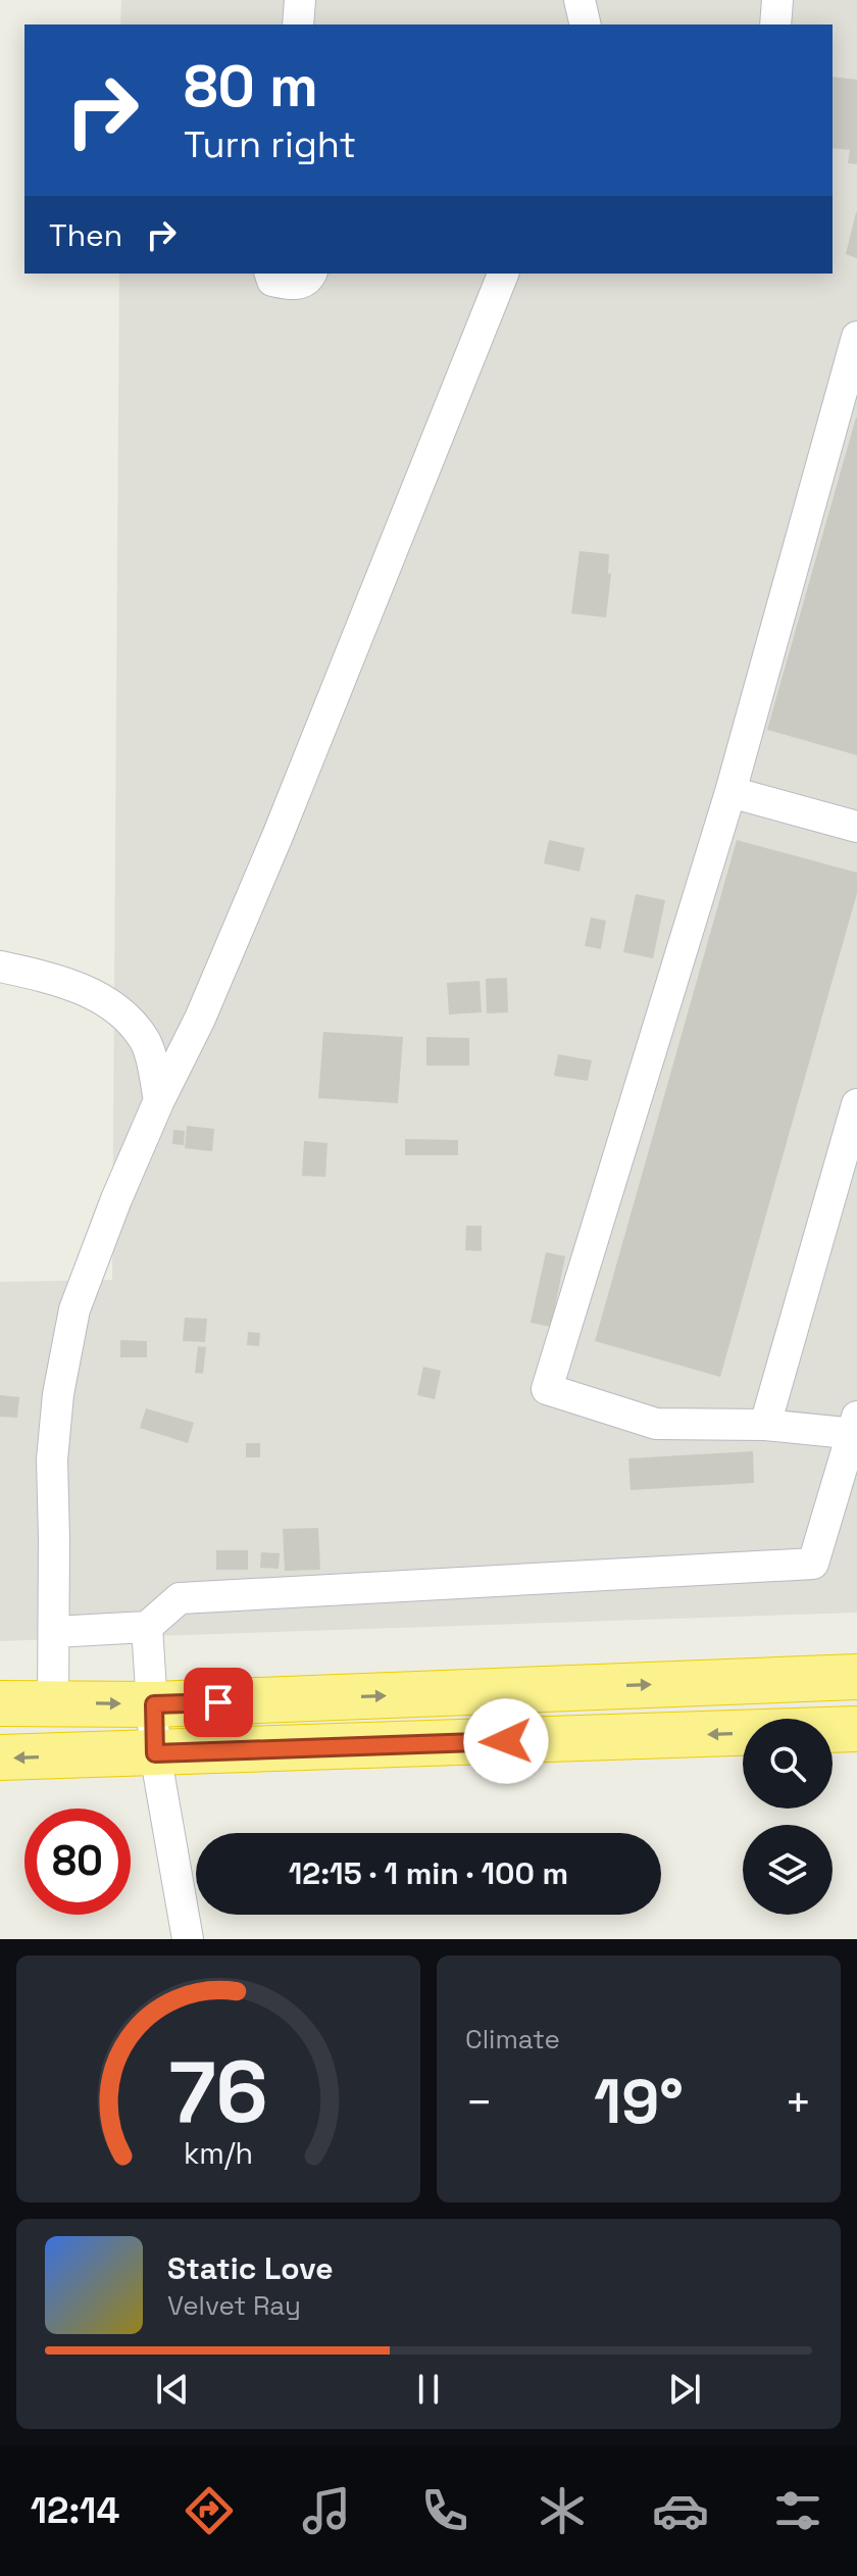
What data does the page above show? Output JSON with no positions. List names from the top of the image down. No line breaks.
{"page":{"turn":["80 m","Turn right"],"then":"Then","limit":"80","trip":"12:15 · 1 min · 100 m","tile":"Climate","heat":["−","19°","+"],"song":["Static Love","Velvet Ray"],"tabs":"12:14","gauge":["76","km/h"]}}
